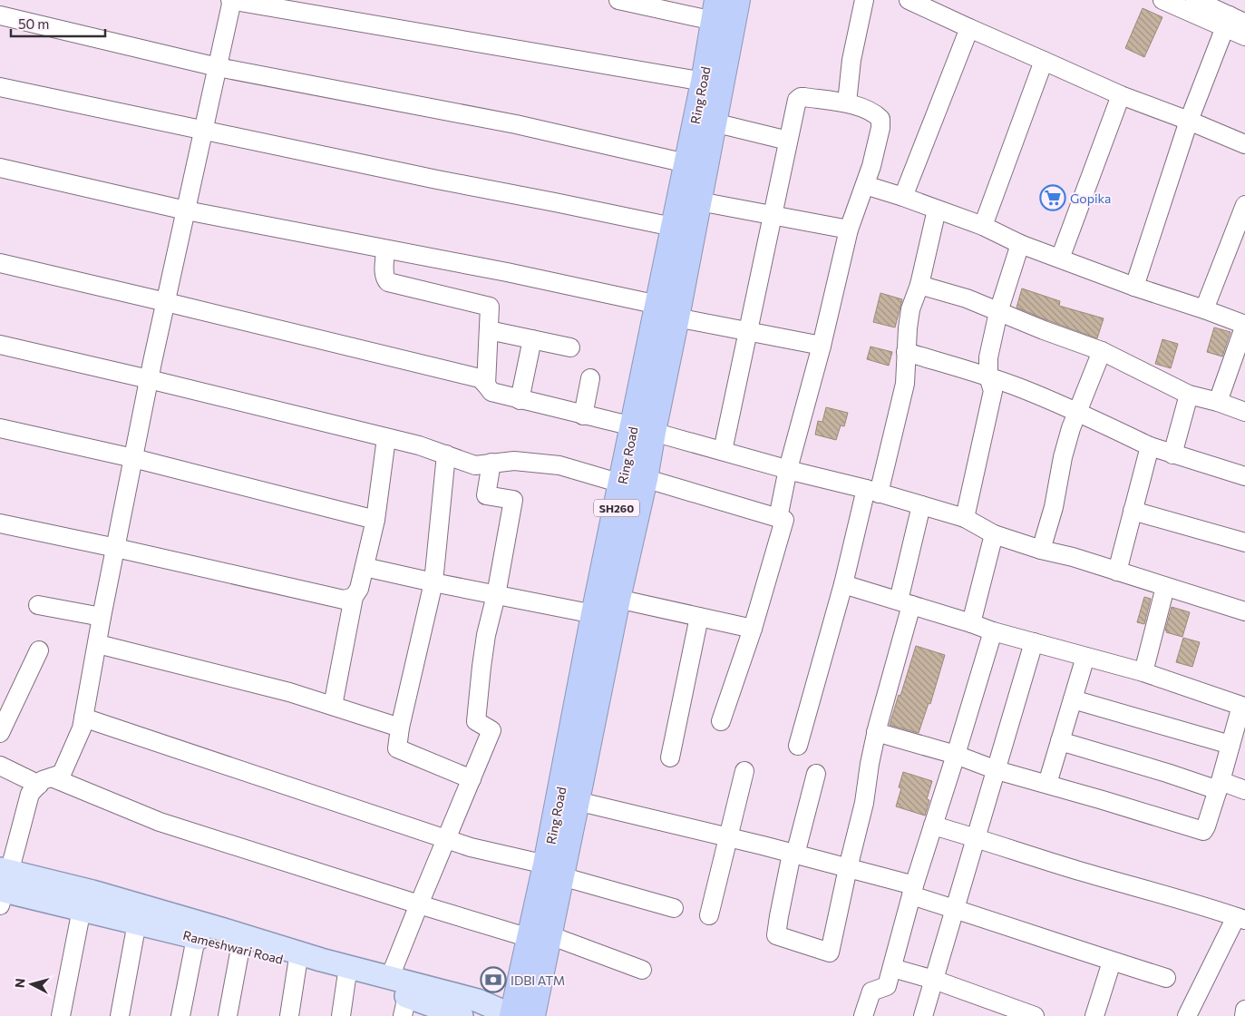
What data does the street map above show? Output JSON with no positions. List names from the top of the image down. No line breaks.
{"streets":{"highway":["Ring Road","SH260"],"main road":["Rameshwari Road"]},"places":{"supermarket":["Gopika"],"bank":["IDBI ATM"]},"scale_bar":"50 m","north":"left"}
